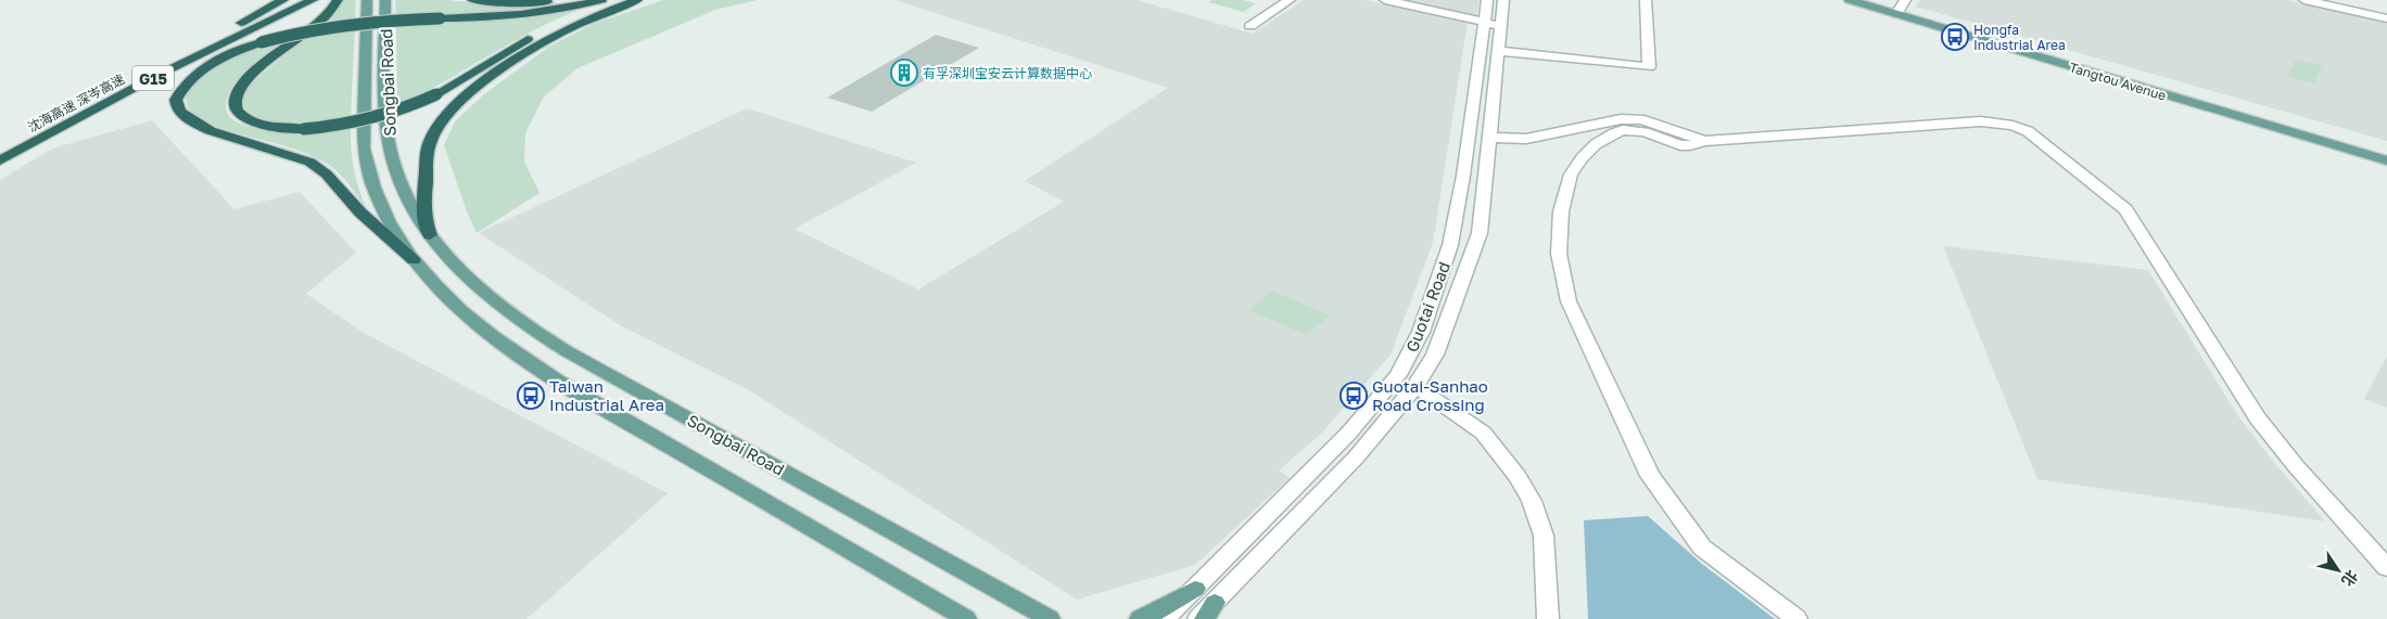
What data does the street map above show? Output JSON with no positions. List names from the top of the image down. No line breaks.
{"streets":{"highway":["G15","沈海高速 深岑高速"],"main road":["Tangtou Avenue","Songbai Road"],"street":["Guotai Road"]},"places":{"bus stop":["Hongfa Industrial Area","Taiwan Industrial Area","Guotai-Sanhao Road Crossing"],"building":["有孚深圳宝安云计算数据中心"]},"north":"bottom right"}
